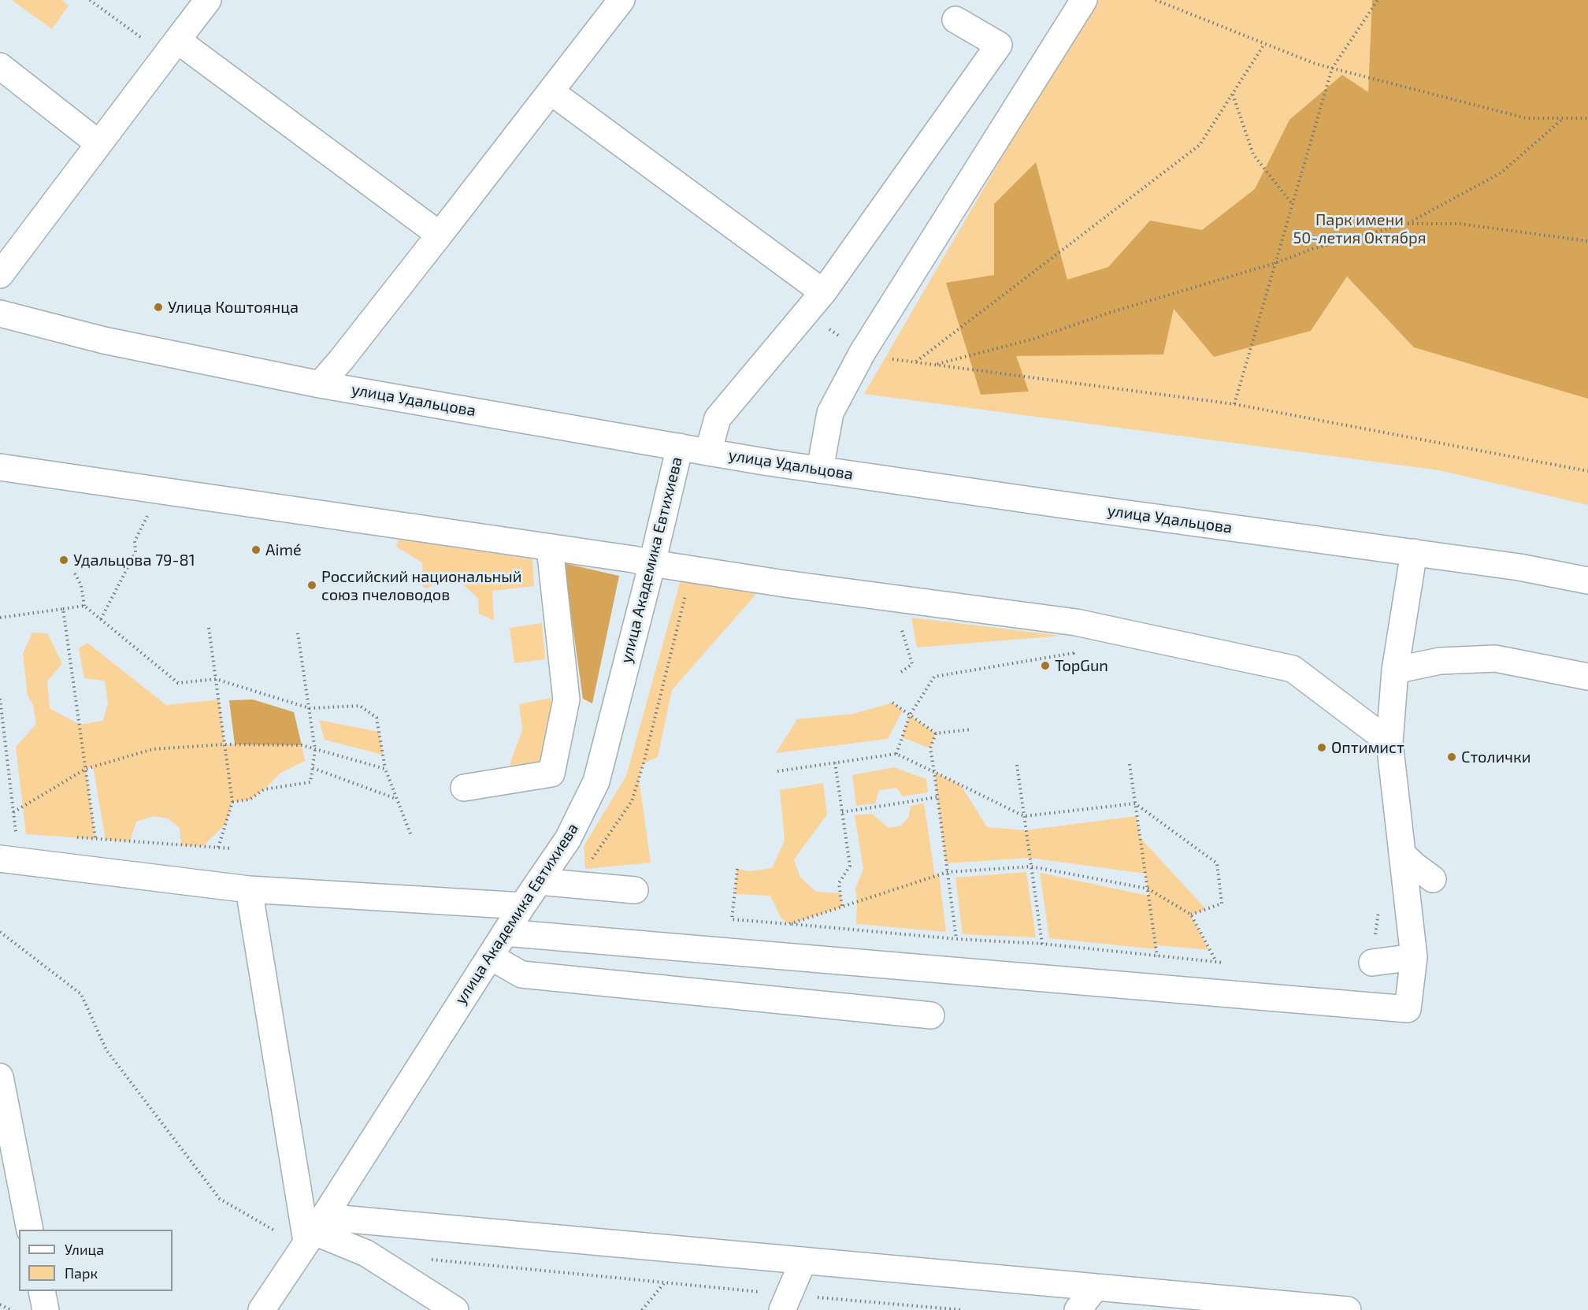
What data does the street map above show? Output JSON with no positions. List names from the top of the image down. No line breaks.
{"streets":{"street":["улица Удальцова","улица Академика Евтихиева"]},"crossings":[["улица Удальцова","улица Академика Евтихиева"]],"parks":["Парк имени 50-летия Октября"],"places":["Улица Коштоянца","Aimé","Удальцова 79-81","Российский национальный союз пчеловодов","TopGun","Оптимист","Столички"],"legend":["Улица","Парк"]}
